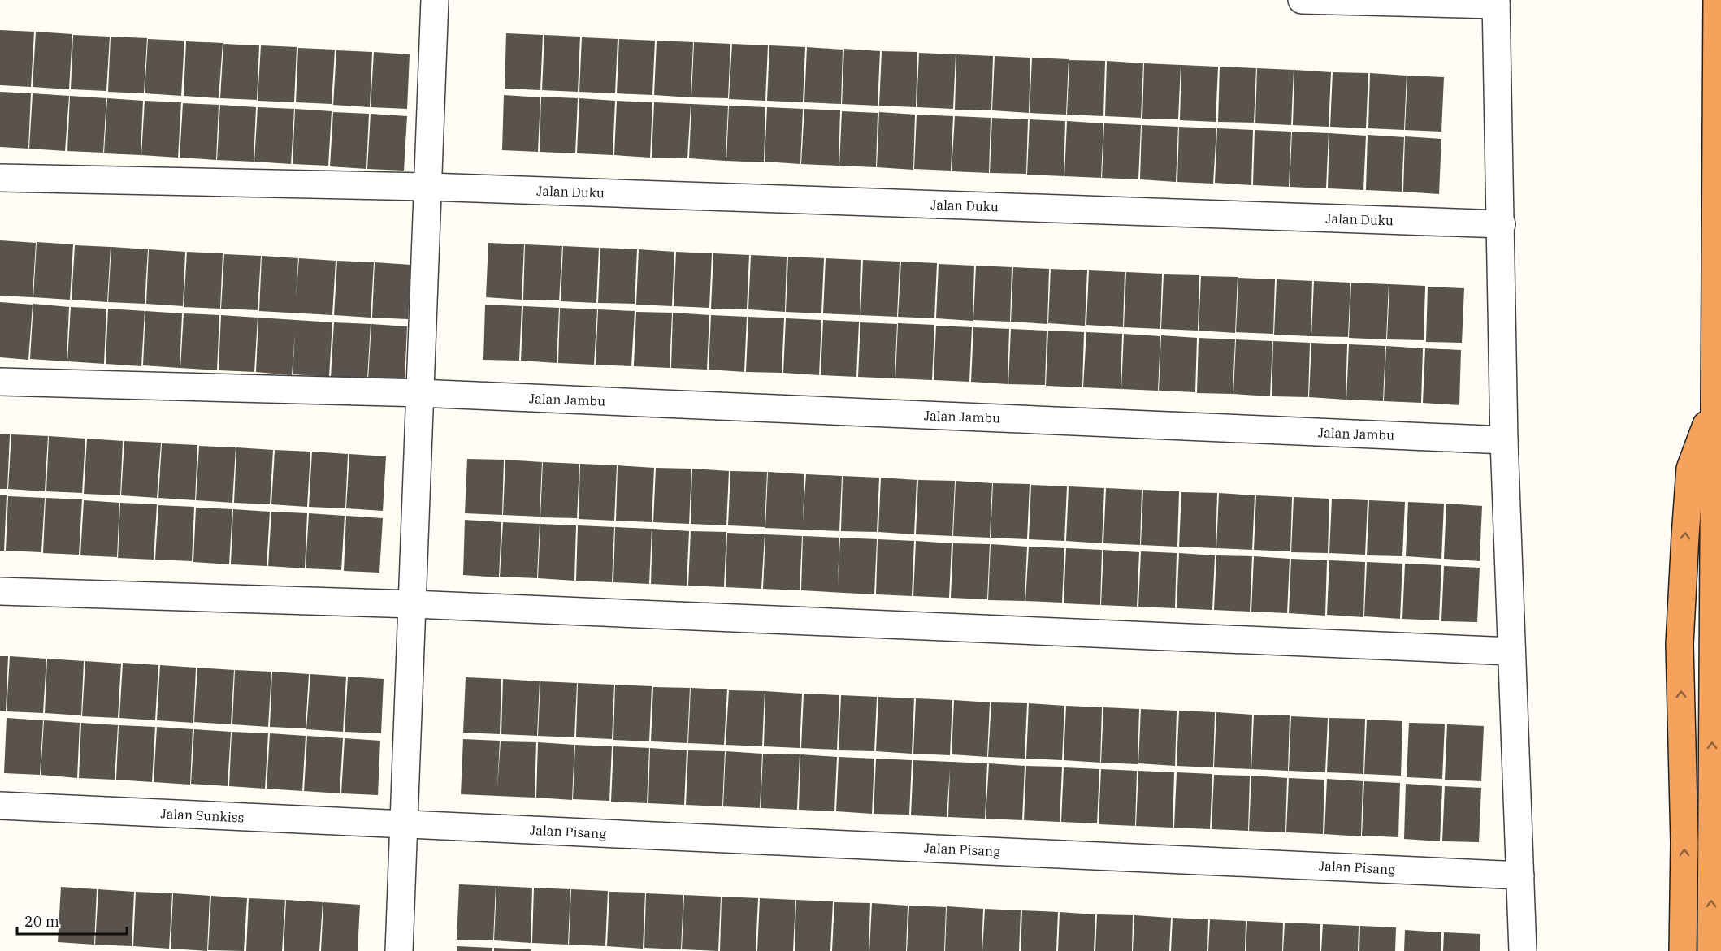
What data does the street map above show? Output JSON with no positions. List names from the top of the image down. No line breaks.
{"streets":{"street":["Jalan Duku","Jalan Jambu","Jalan Sunkiss","Jalan Pisang"]},"crossings":[["Jalan Sunkiss","Jalan Pisang"]],"scale_bar":"20 m"}
